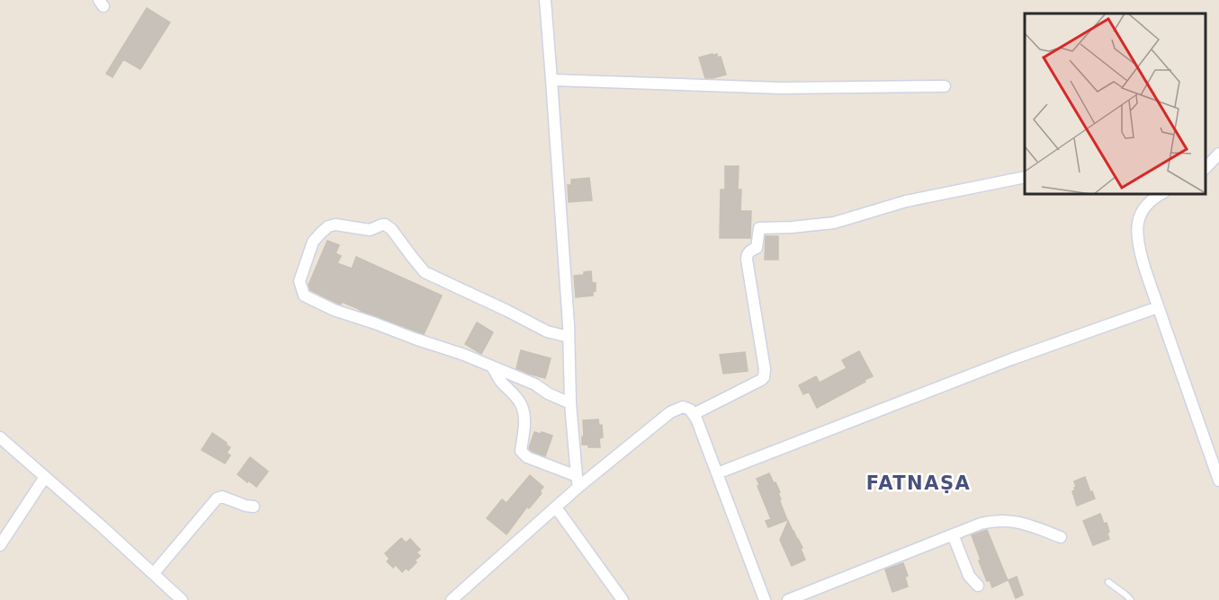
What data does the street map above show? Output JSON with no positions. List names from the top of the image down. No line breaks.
{"districts":["FATNAṢA"]}
